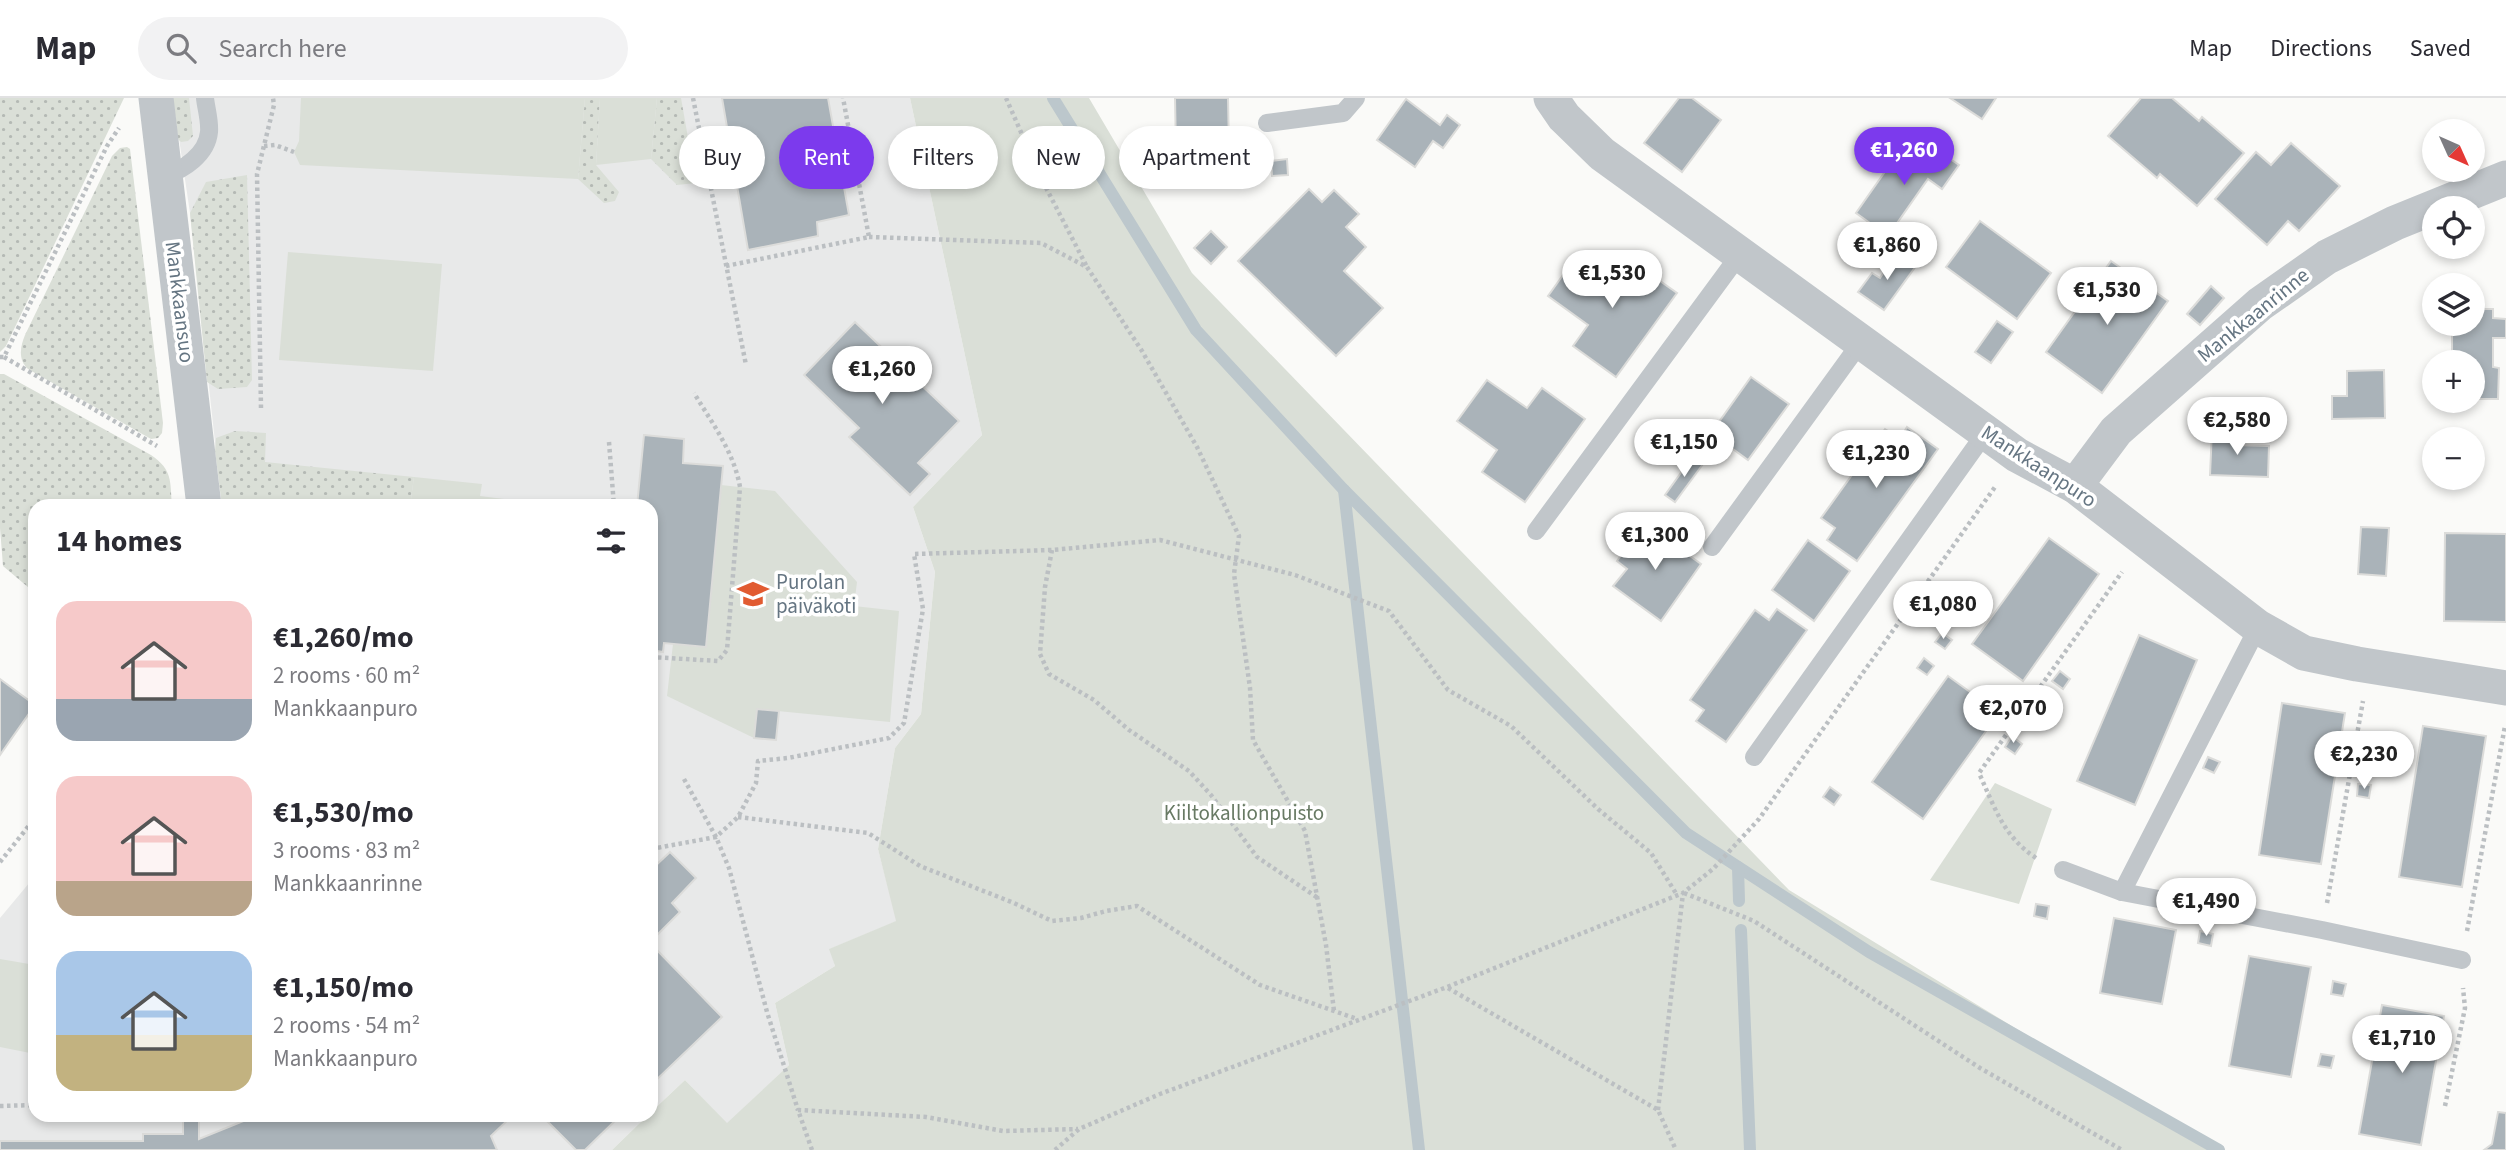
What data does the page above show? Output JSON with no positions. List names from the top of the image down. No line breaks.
{"streets":{"street":["Mankkaansuo","Mankkaanrinne","Mankkaanpuro"]},"crossings":[["Mankkaanrinne","Mankkaanpuro"]],"parks":["Kiiltokallionpuisto"],"places":{"school or university":["Purolan päiväkoti"]},"north":"bottom right","page":{"header":"Map","search":"Search here","nav":["Map","Directions","Saved"],"map_buttons":["+","−"],"chip":["Buy","Rent","Filters","New","Apartment"],"price":["€1,260","€1,860","€1,530","€1,530","€1,260","€2,580","€1,150","€1,230","€1,300","€1,080","€2,070","€2,230","€1,490","€1,710"],"heading":"14 homes","list":[{"name":"€1,260/mo","note":"2 rooms · 60 m² · Mankkaanpuro"},{"name":"€1,530/mo","note":"3 rooms · 83 m² · Mankkaanrinne"},{"name":"€1,150/mo","note":"2 rooms · 54 m² · Mankkaanpuro"}]}}
